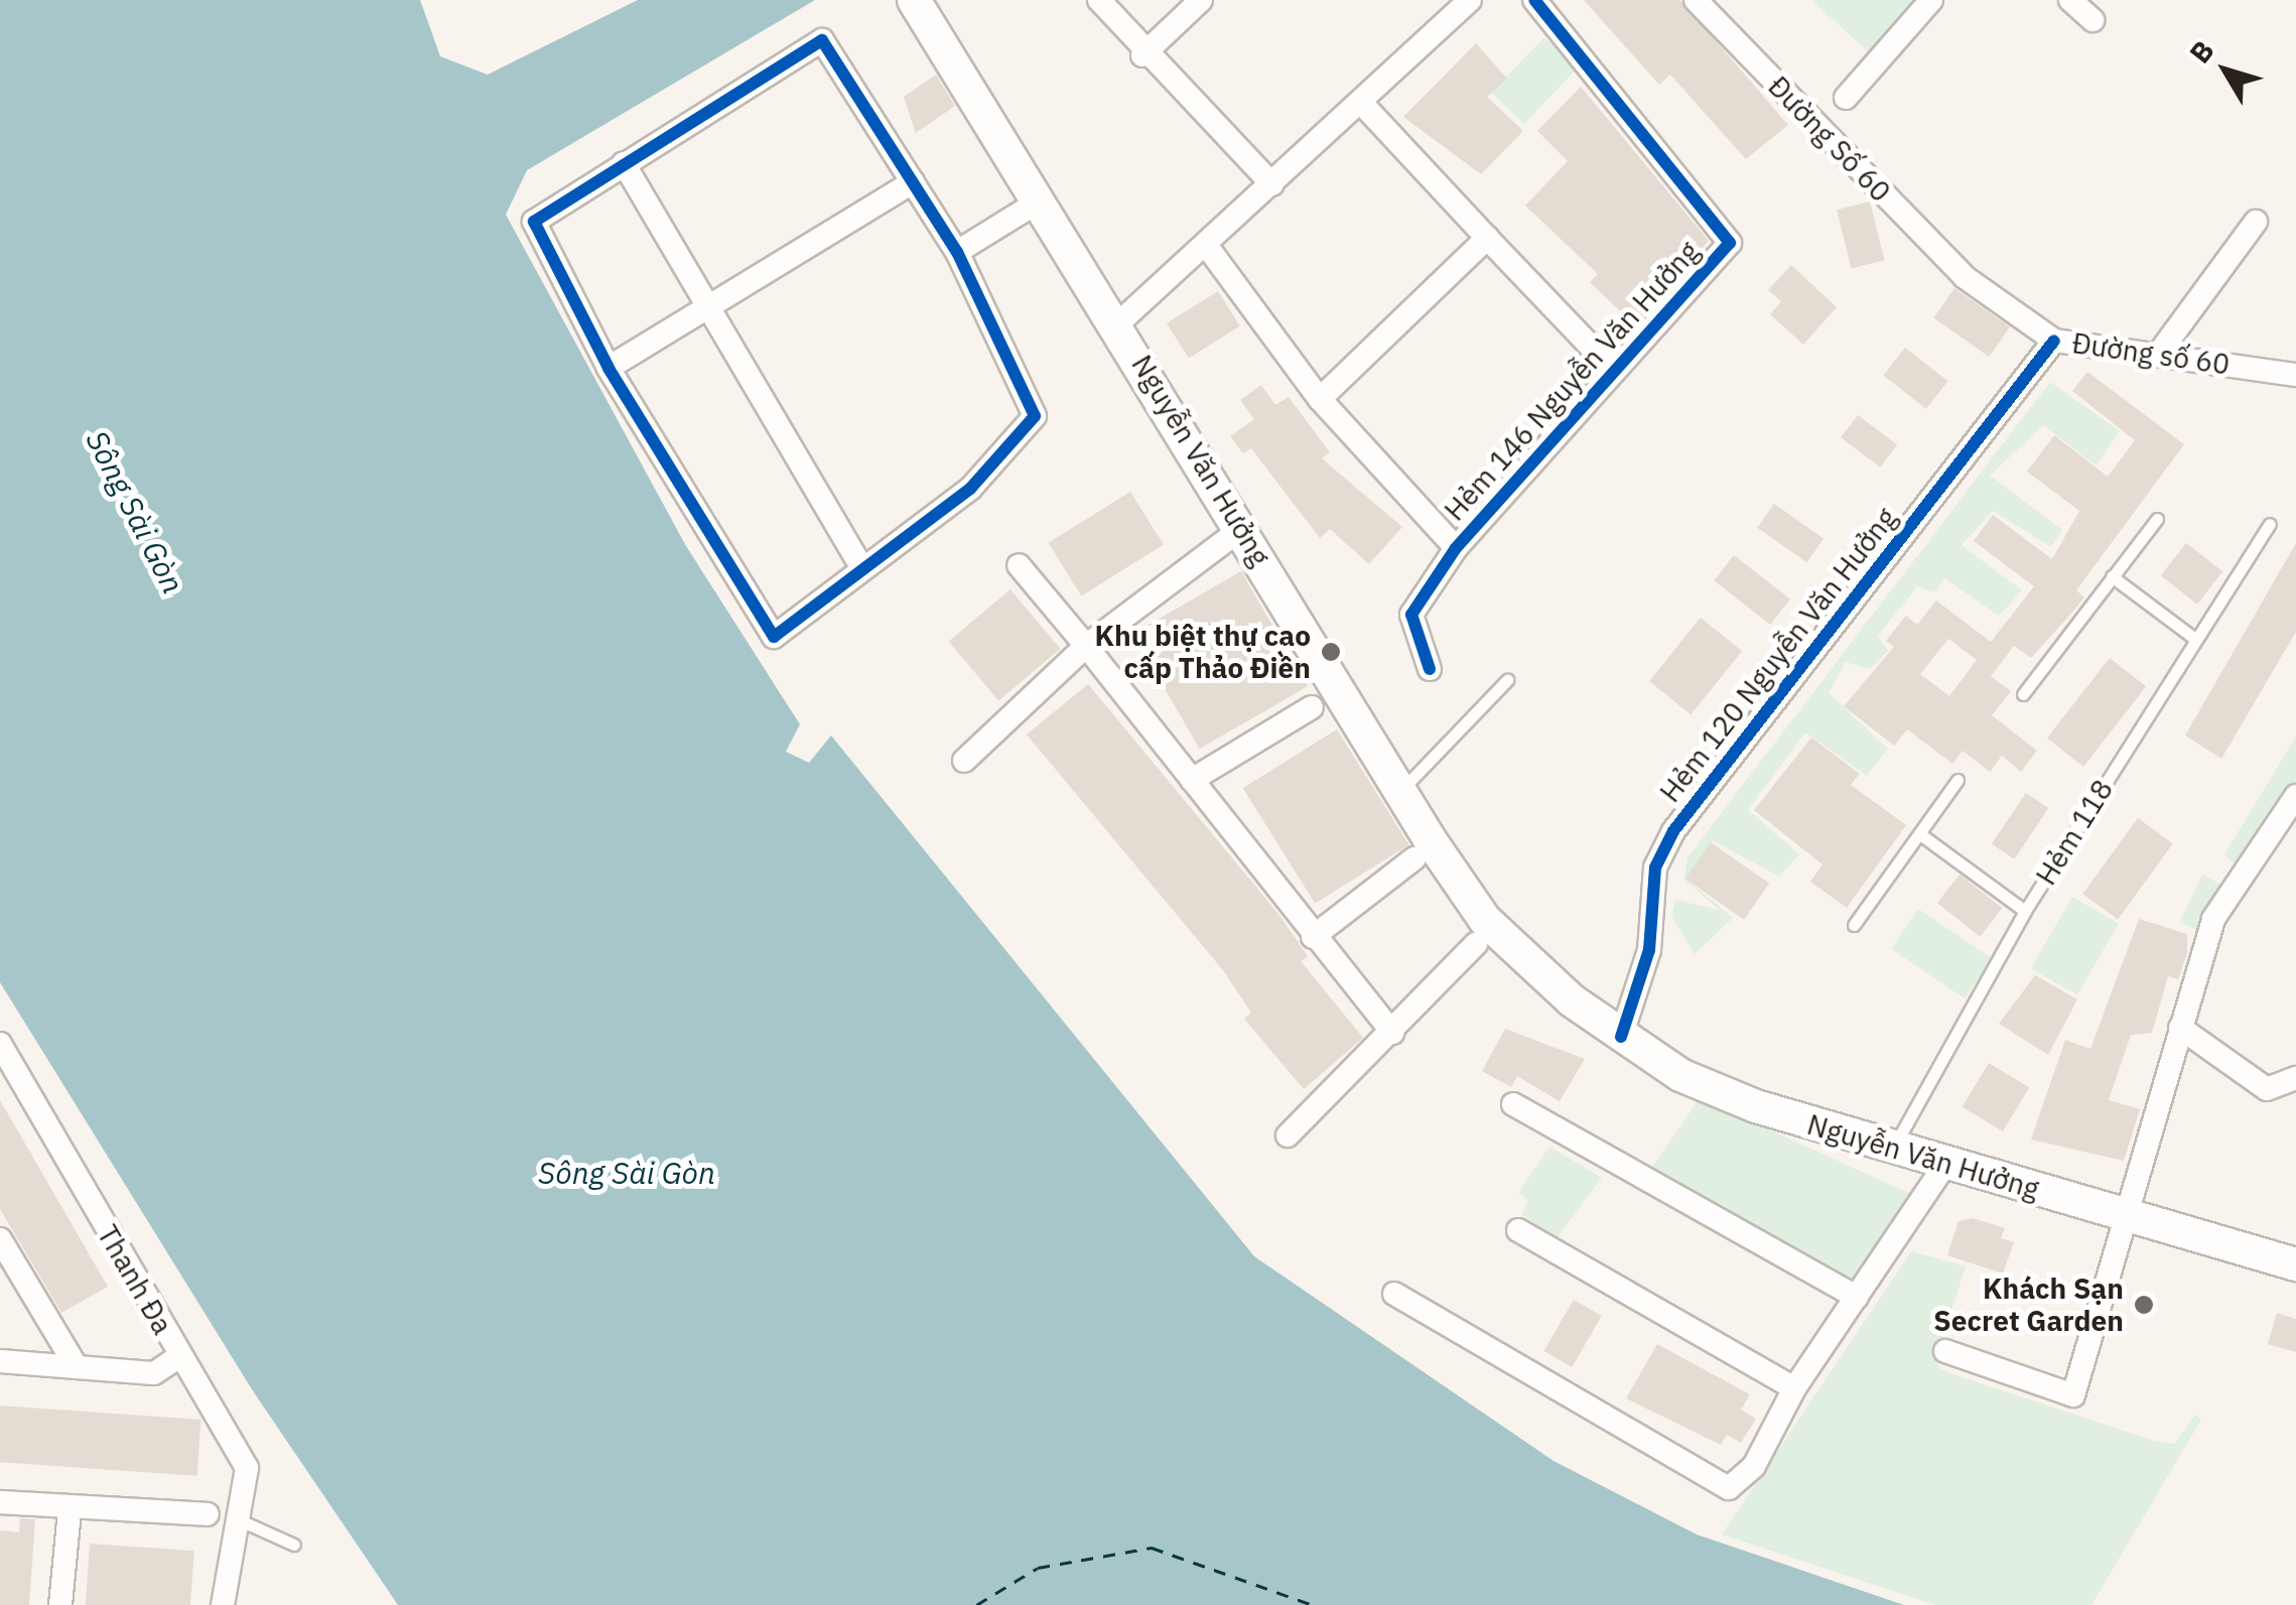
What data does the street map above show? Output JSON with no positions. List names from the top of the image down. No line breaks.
{"streets":{"main road":["Nguyễn Văn Hưởng"],"street":["Đường Số 60","Đường số 60","Hẻm 146 Nguyễn Văn Hưởng","Hẻm 120 Nguyễn Văn Hưởng","Thanh Đa"],"lane":["Hẻm 118"]},"crossings":[["Đường Số 60","Đường số 60"],["Đường số 60","Hẻm 120 Nguyễn Văn Hưởng"],["Nguyễn Văn Hưởng","Hẻm 120 Nguyễn Văn Hưởng"],["Nguyễn Văn Hưởng","Hẻm 118"]],"water":["Sông Sài Gòn"],"places":["Khu biệt thự cao cấp Thảo Điền","Khách Sạn Secret Garden"],"north":"top left"}
